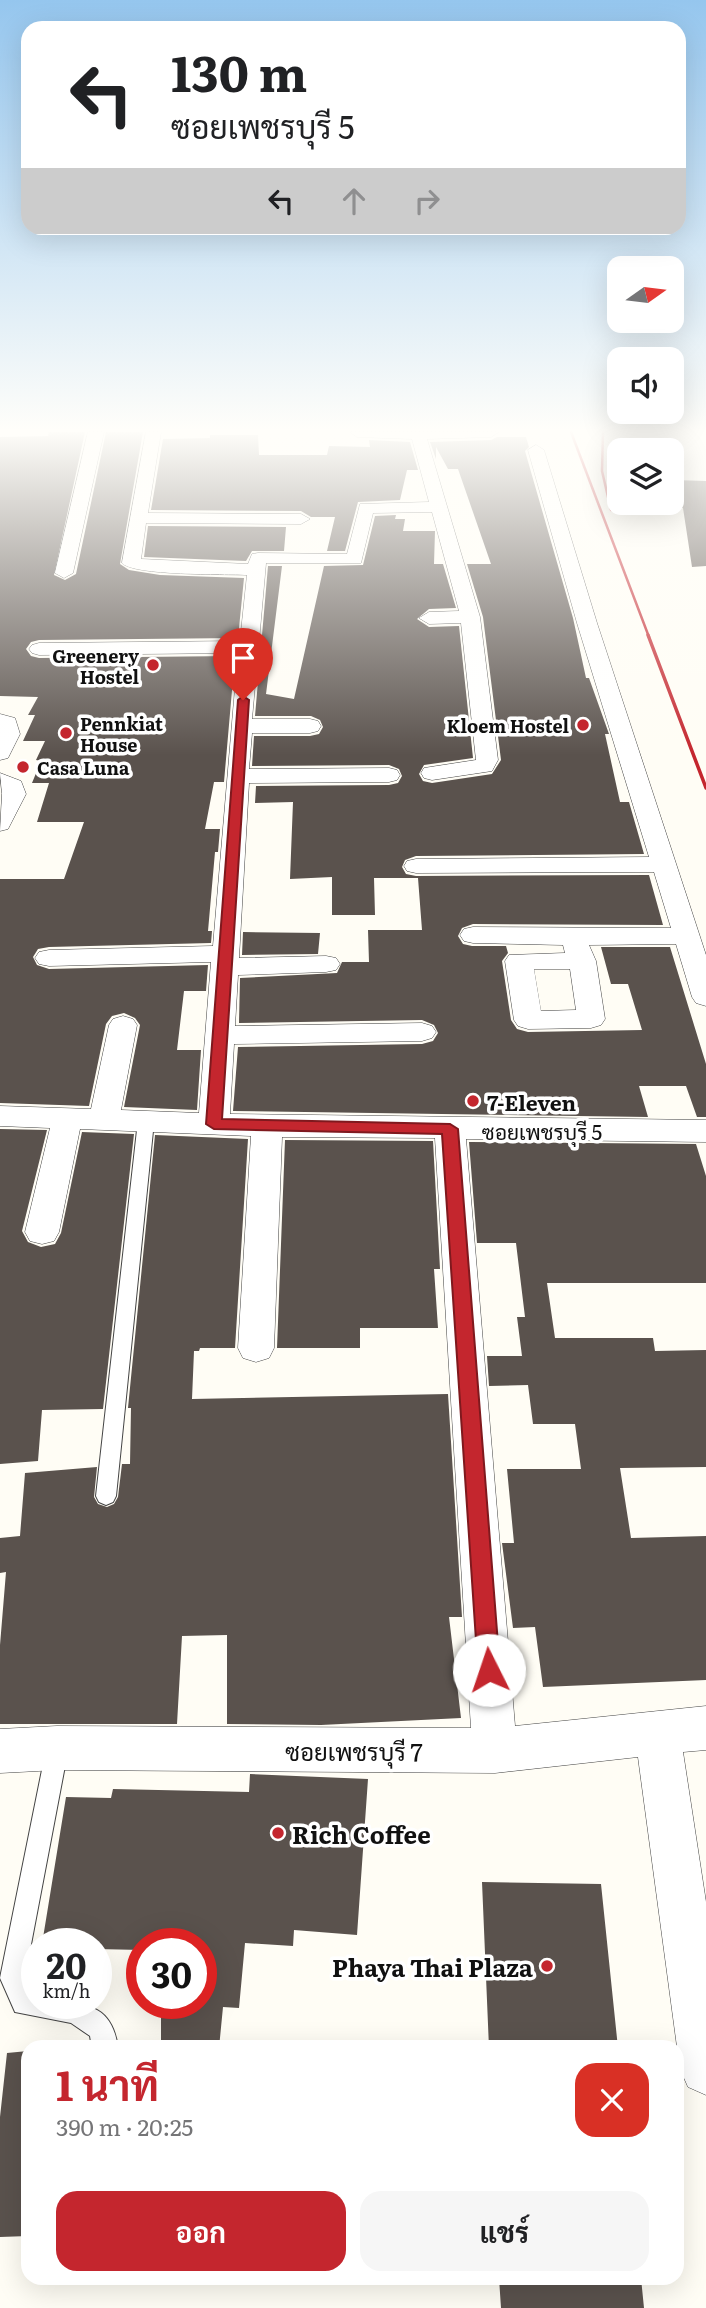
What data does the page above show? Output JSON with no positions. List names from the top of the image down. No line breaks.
{"streets":{"street":["ซอยเพชรบุรี 5","ซอยเพชรบุรี 7"]},"places":["Greenery Hostel","Kloem Hostel","Pennkiat House","Casa Luna","7-Eleven","Rich Coffee","Phaya Thai Plaza"],"north":"right","page":{"turn":["130 m","ซอยเพชรบุรี 5"],"speed":"20 km/h","limit":"30","heading":["1 นาที","390 m · 20:25"],"buttons":["ออก","แชร์"]}}
